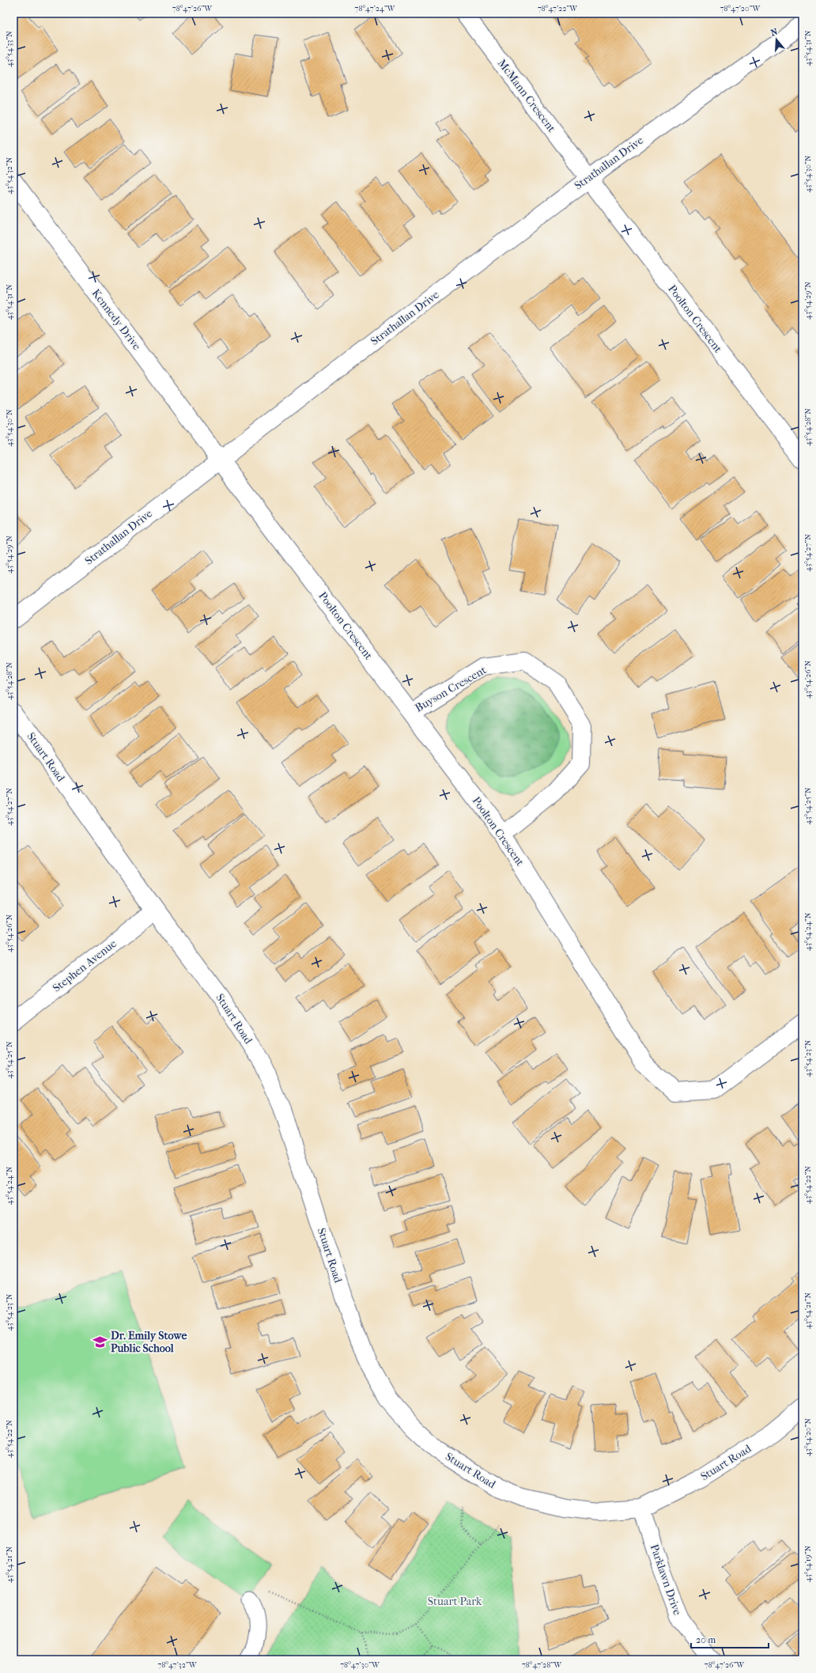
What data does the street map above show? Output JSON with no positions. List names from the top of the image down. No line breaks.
{"streets":{"street":["McMann Crescent","Strathallan Drive","Poolton Crescent","Kennedy Drive","Buyson Crescent","Stuart Road","Stephen Avenue","Parklawn Drive"]},"crossings":[["McMann Crescent","Strathallan Drive"],["McMann Crescent","Poolton Crescent"],["Strathallan Drive","Poolton Crescent"],["Strathallan Drive","Kennedy Drive"],["Poolton Crescent","Kennedy Drive"],["Poolton Crescent","Buyson Crescent"],["Stuart Road","Stephen Avenue"],["Stuart Road","Parklawn Drive"]],"parks":["Stuart Park"],"places":{"school or university":["Dr. Emily Stowe Public School"]},"scale_bar":"20 m","north":"top","coordinates":["78°47'26\"W","78°47'24\"W","78°47'22\"W","78°47'20\"W","43°54'31\"N","43°54'33\"N","43°54'30\"N","43°54'32\"N","43°54'29\"N","43°54'28\"N","43°54'27\"N","43°54'26\"N","43°54'25\"N","43°54'24\"N","43°54'23\"N","43°54'22\"N","43°54'21\"N","43°54'20\"N","43°54'19\"N","78°47'32\"W","78°47'30\"W","78°47'28\"W"]}
